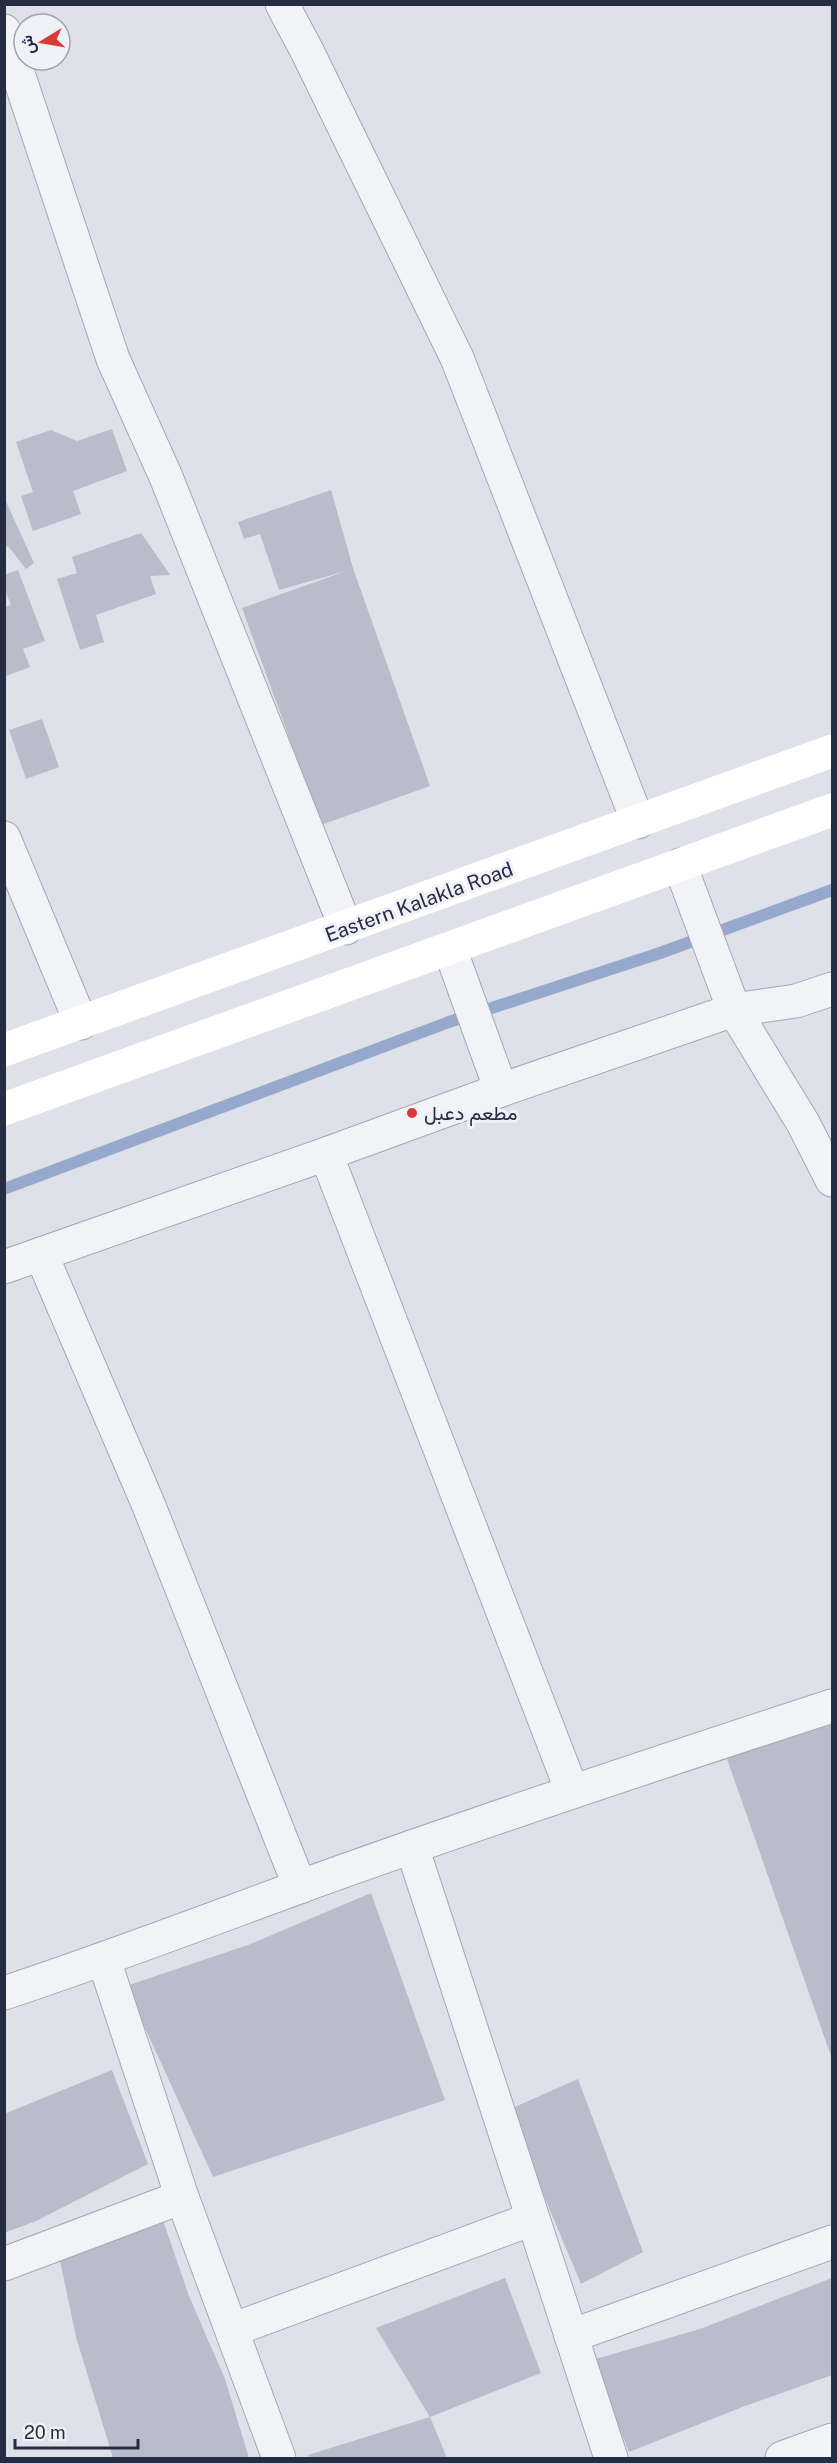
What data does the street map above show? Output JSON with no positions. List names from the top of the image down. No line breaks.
{"streets":{"street":["Eastern Kalakla Road"]},"places":["مطعم دعبل"],"scale_bar":"20 m","north":"left"}
